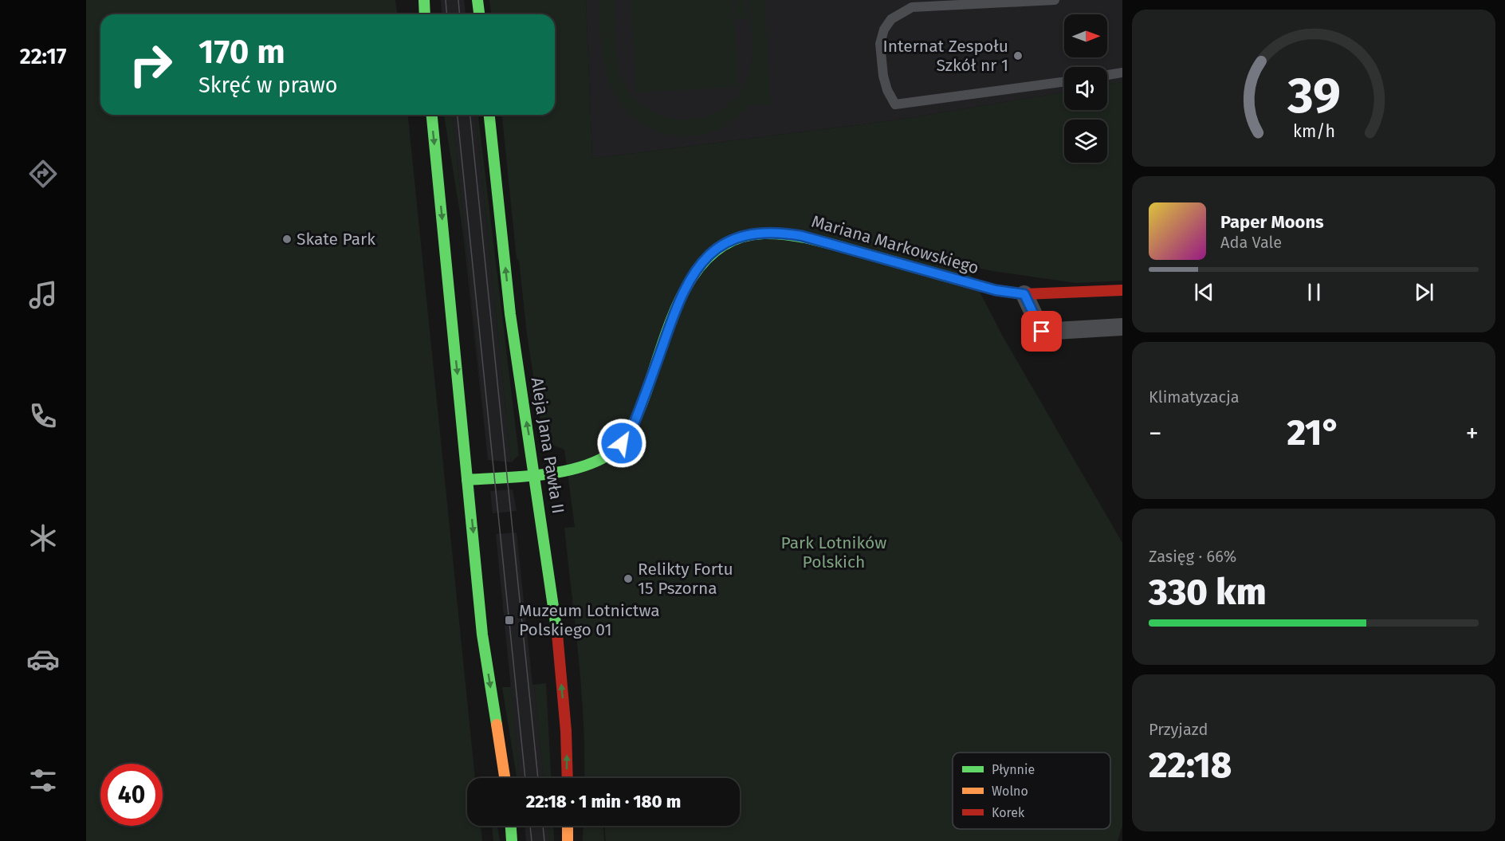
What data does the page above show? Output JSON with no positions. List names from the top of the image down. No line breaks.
{"streets":{"main road":["Mariana Markowskiego","Aleja Jana Pawła II"]},"crossings":[["Mariana Markowskiego","Aleja Jana Pawła II"]],"parks":["Park Lotników Polskich"],"places":{"other":["Internat Zespołu Szkół nr 1","Skate Park","Relikty Fortu 15 Pszorna"],"transit":["Muzeum Lotnictwa Polskiego 01"]},"legend":["Płynnie","Wolno","Korek"],"north":"right","page":{"tabs":"22:17","turn":["170 m","Skręć w prawo"],"song":["Paper Moons","Ada Vale"],"tile":["Klimatyzacja",["Zasięg · 66%","330 km"],["Przyjazd","22:18"]],"heat":["−","21°","+"],"limit":"40","trip":"22:18 · 1 min · 180 m","gauge":["39","km/h"]}}
